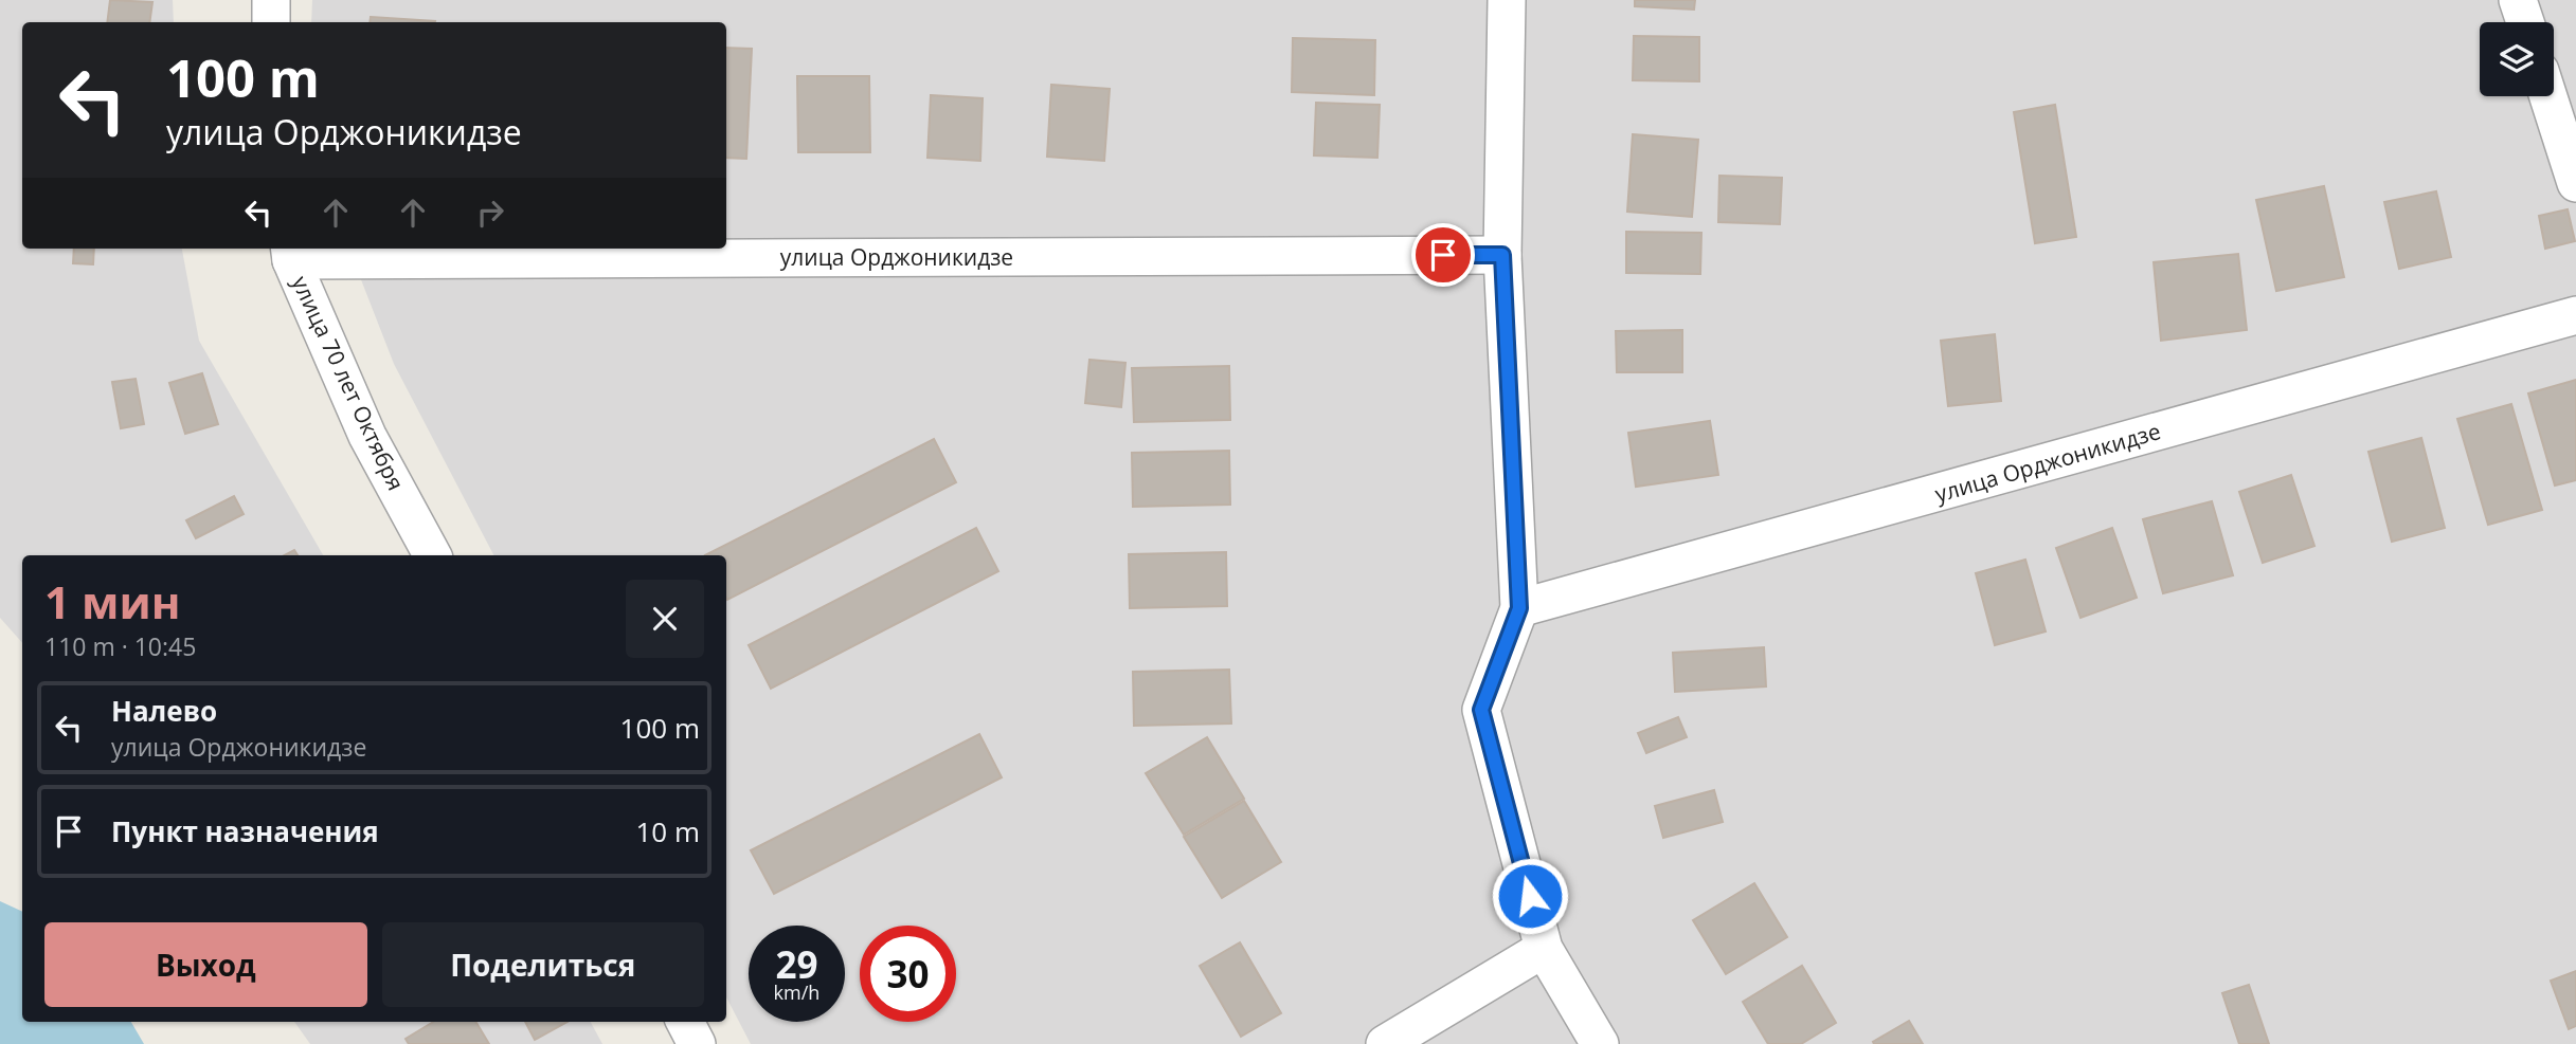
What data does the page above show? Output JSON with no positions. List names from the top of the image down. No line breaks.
{"streets":{"street":["улица Орджоникидзе","улица 70 лет Октября"]},"crossings":[["улица Орджоникидзе","улица 70 лет Октября"]],"page":{"turn":["100 m","улица Орджоникидзе"],"heading":["1 мин","110 m · 10:45"],"list":[{"name":"Налево","note":"улица Орджоникидзе","value":"100 m"},{"name":"Пункт назначения","value":"10 m"}],"buttons":["Выход","Поделиться"],"speed":"29 km/h","limit":"30"}}
